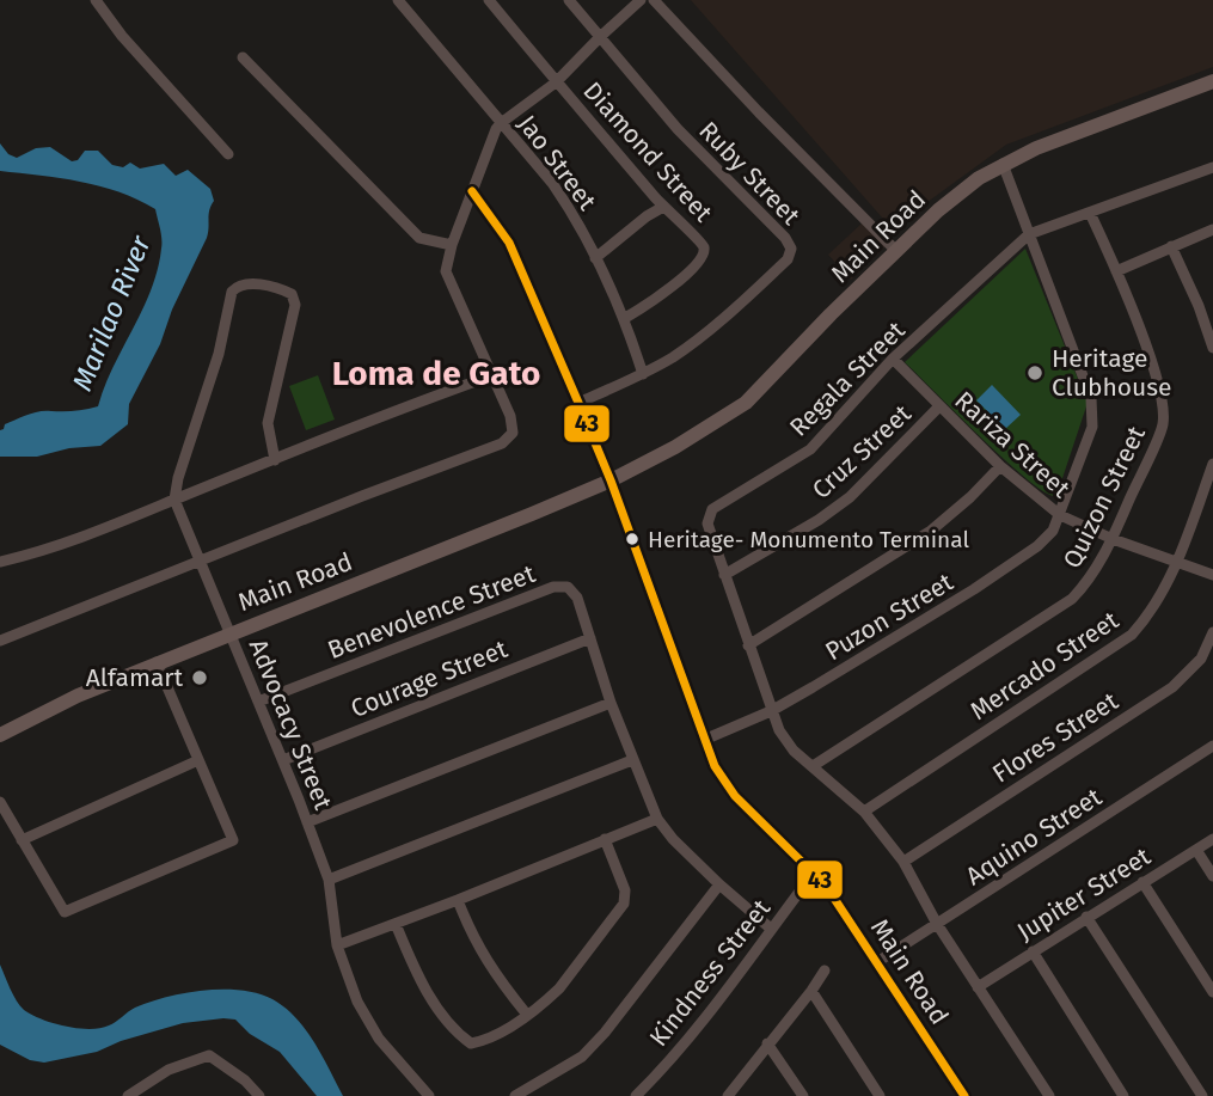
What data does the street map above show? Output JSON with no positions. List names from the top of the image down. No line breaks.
{"streets":{"main road":["Main Road"],"street":["Diamond Street","Jao Street","Ruby Street","Regala Street","Rariza Street","Cruz Street","Quizon Street","Benevolence Street","Puzon Street","Mercado Street","Courage Street","Advocacy Street","Flores Street","Aquino Street","Jupiter Street","Kindness Street"]},"crossings":[["Diamond Street","Jao Street"],["Jao Street","Ruby Street"],["Main Road","Puzon Street"],["Main Road","Advocacy Street"],["Main Road","Aquino Street"],["Main Road","Kindness Street"],["Regala Street","Rariza Street"],["Regala Street","Cruz Street"],["Regala Street","Quizon Street"],["Regala Street","Puzon Street"],["Regala Street","Mercado Street"],["Regala Street","Flores Street"],["Regala Street","Aquino Street"],["Regala Street","Jupiter Street"],["Rariza Street","Cruz Street"],["Rariza Street","Quizon Street"],["Rariza Street","Puzon Street"],["Rariza Street","Mercado Street"],["Benevolence Street","Courage Street"],["Benevolence Street","Advocacy Street"],["Benevolence Street","Kindness Street"],["Courage Street","Advocacy Street"]],"districts":["Loma de Gato"],"water":["Marilao River"],"places":["Heritage Clubhouse","Heritage- Monumento Terminal","Alfamart"],"lines":["transit line 43"]}
